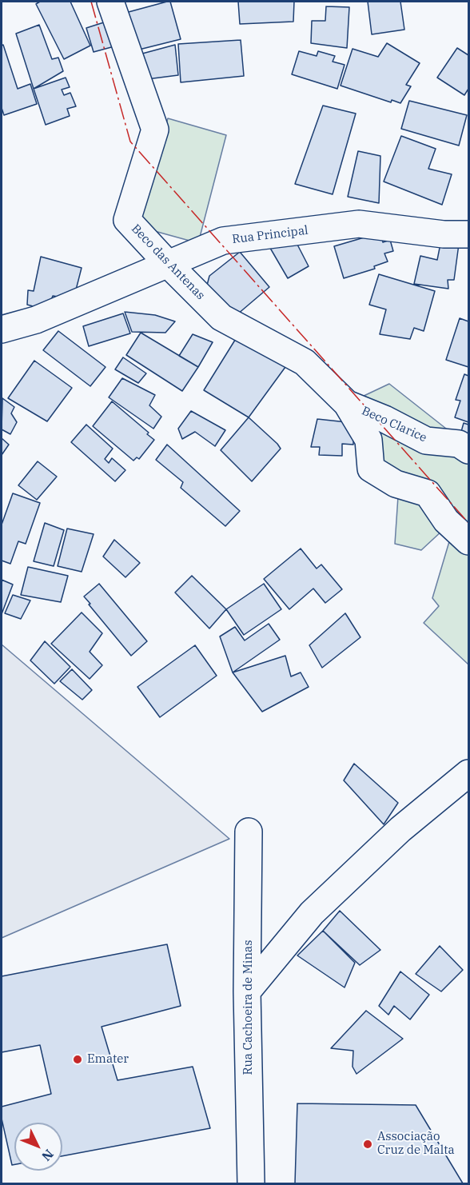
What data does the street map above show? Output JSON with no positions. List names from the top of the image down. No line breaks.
{"streets":{"street":["Rua Principal","Beco das Antenas","Beco Clarice","Rua Cachoeira de Minas"]},"crossings":[["Rua Principal","Beco das Antenas"],["Beco das Antenas","Beco Clarice"]],"places":["Emater","Associação Cruz de Malta"],"north":"bottom right"}
